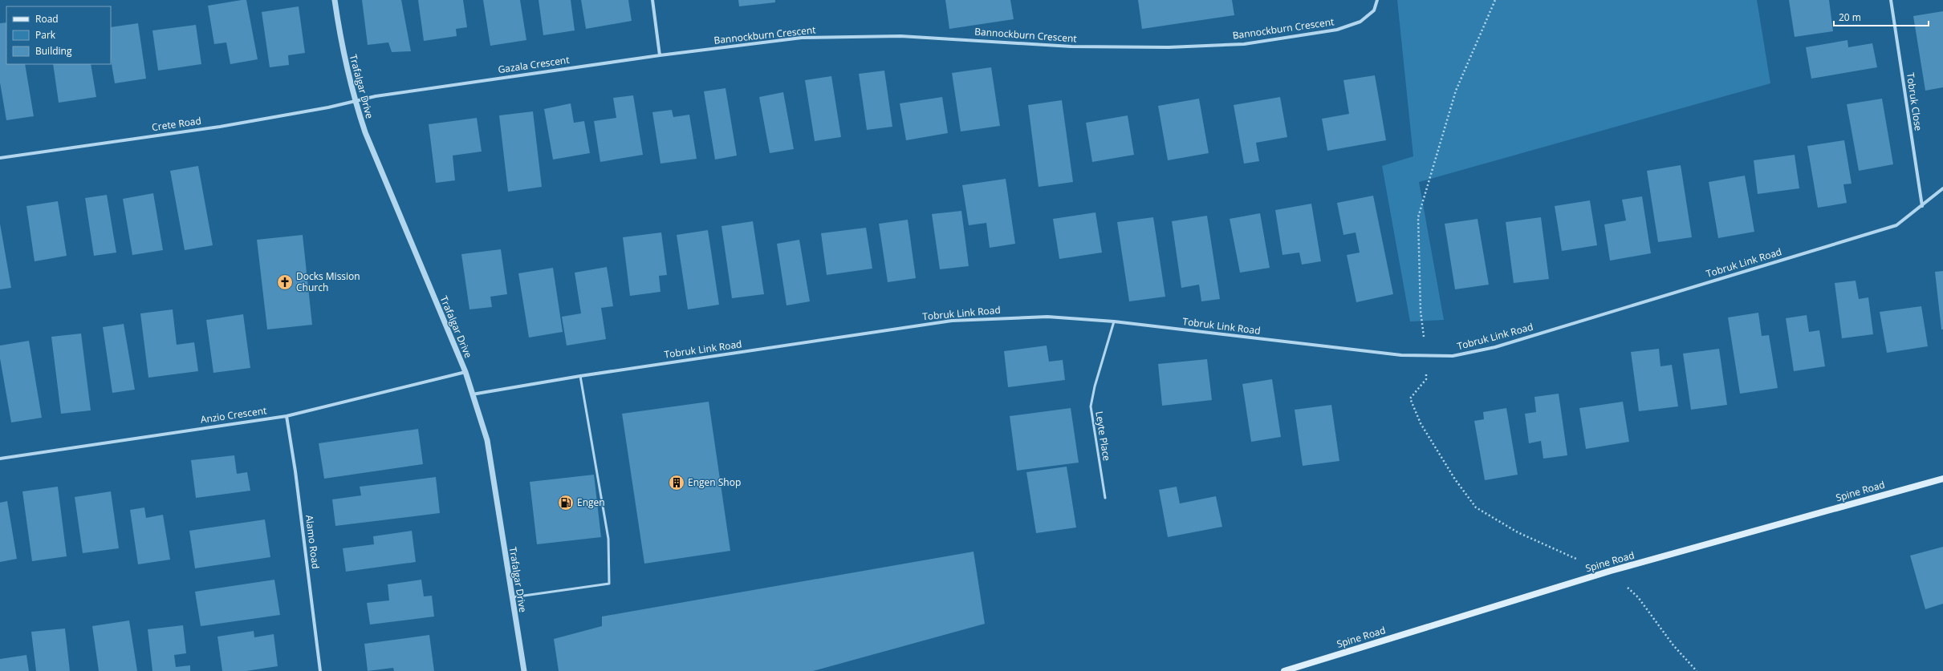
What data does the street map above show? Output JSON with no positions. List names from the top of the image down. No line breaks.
{"streets":{"main road":["Spine Road"],"street":["Bannockburn Crescent","Gazala Crescent","Trafalgar Drive","Tobruk Close","Crete Road","Tobruk Link Road","Anzio Crescent","Alamo Road"],"lane":["Leyte Place"]},"crossings":[["Bannockburn Crescent","Gazala Crescent"],["Gazala Crescent","Trafalgar Drive"],["Gazala Crescent","Crete Road"],["Trafalgar Drive","Crete Road"],["Trafalgar Drive","Tobruk Link Road"],["Trafalgar Drive","Anzio Crescent"],["Tobruk Close","Tobruk Link Road"],["Tobruk Link Road","Leyte Place"],["Anzio Crescent","Alamo Road"]],"places":{"church":["Docks Mission Church"],"building":["Engen Shop"],"fuel station":["Engen"]},"legend":["Road","Park","Building"],"scale_bar":"20 m"}
